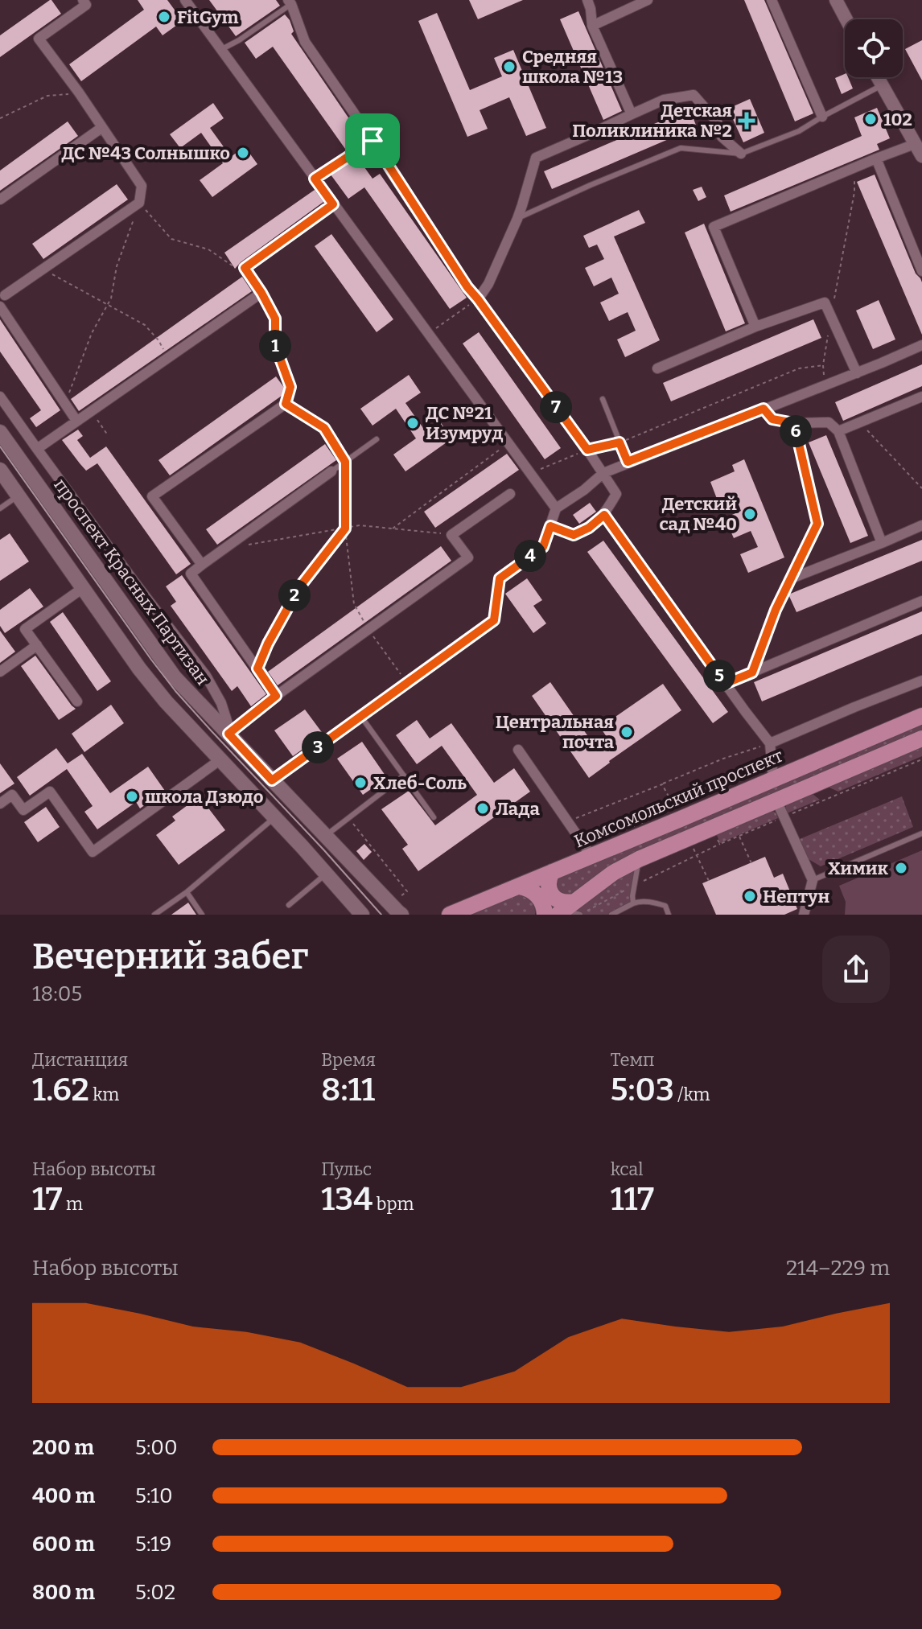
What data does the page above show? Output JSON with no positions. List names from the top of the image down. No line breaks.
{"streets":{"main road":["проспект Красных Партизан","Комсомольский проспект"]},"places":{"other":["FitGym","Средняя школа №13","102","ДС №43 Солнышко","ДС №21 Изумруд","Детский сад №40","Центральная почта","Хлеб-Соль","школа Дзюдо","Лада","Химик","Нептун"],"health":["Детская Поликлиника №2"]},"page":{"pins":["1","7","6","4","2","5","3"],"heading":["Вечерний забег","18:05"],"stats":[["Дистанция","1.62 km"],["Время","8:11"],["Темп","5:03 /km"],["Набор высоты","17 m"],["Пульс","134 bpm"],["kcal","117"]],"chart":["Набор высоты","214–229 m"],"list":[{"name":"200 m","note":"5:00"},{"name":"400 m","note":"5:10"},{"name":"600 m","note":"5:19"},{"name":"800 m","note":"5:02"}]}}
